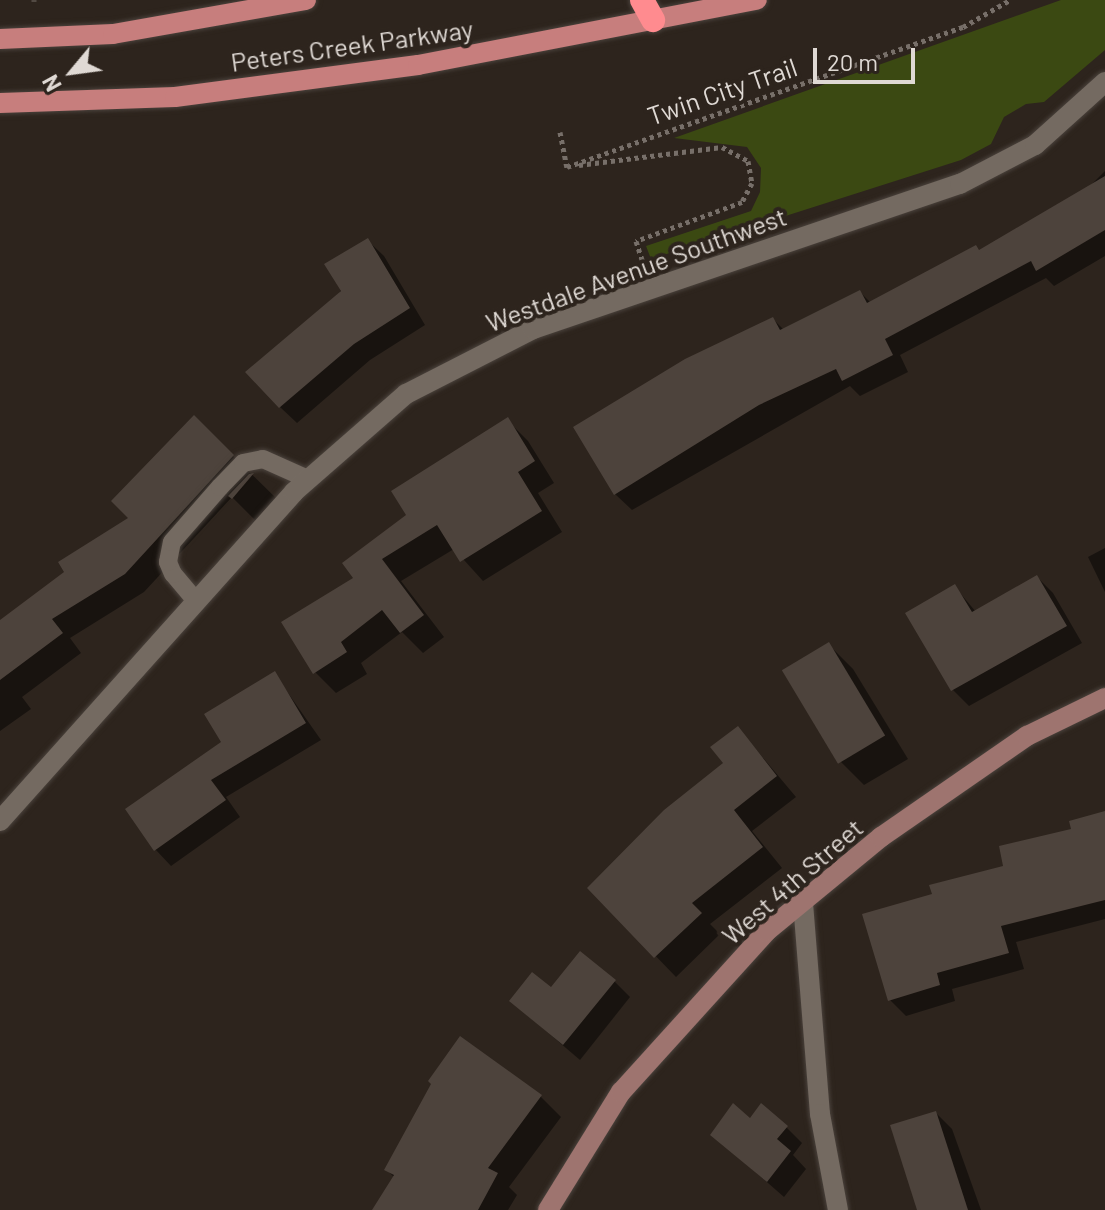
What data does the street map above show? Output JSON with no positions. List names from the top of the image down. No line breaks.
{"streets":{"main road":["Peters Creek Parkway"],"street":["Westdale Avenue Southwest","West 4th Street"],"path":["Twin City Trail"]},"scale_bar":"20 m","north":"bottom left"}
